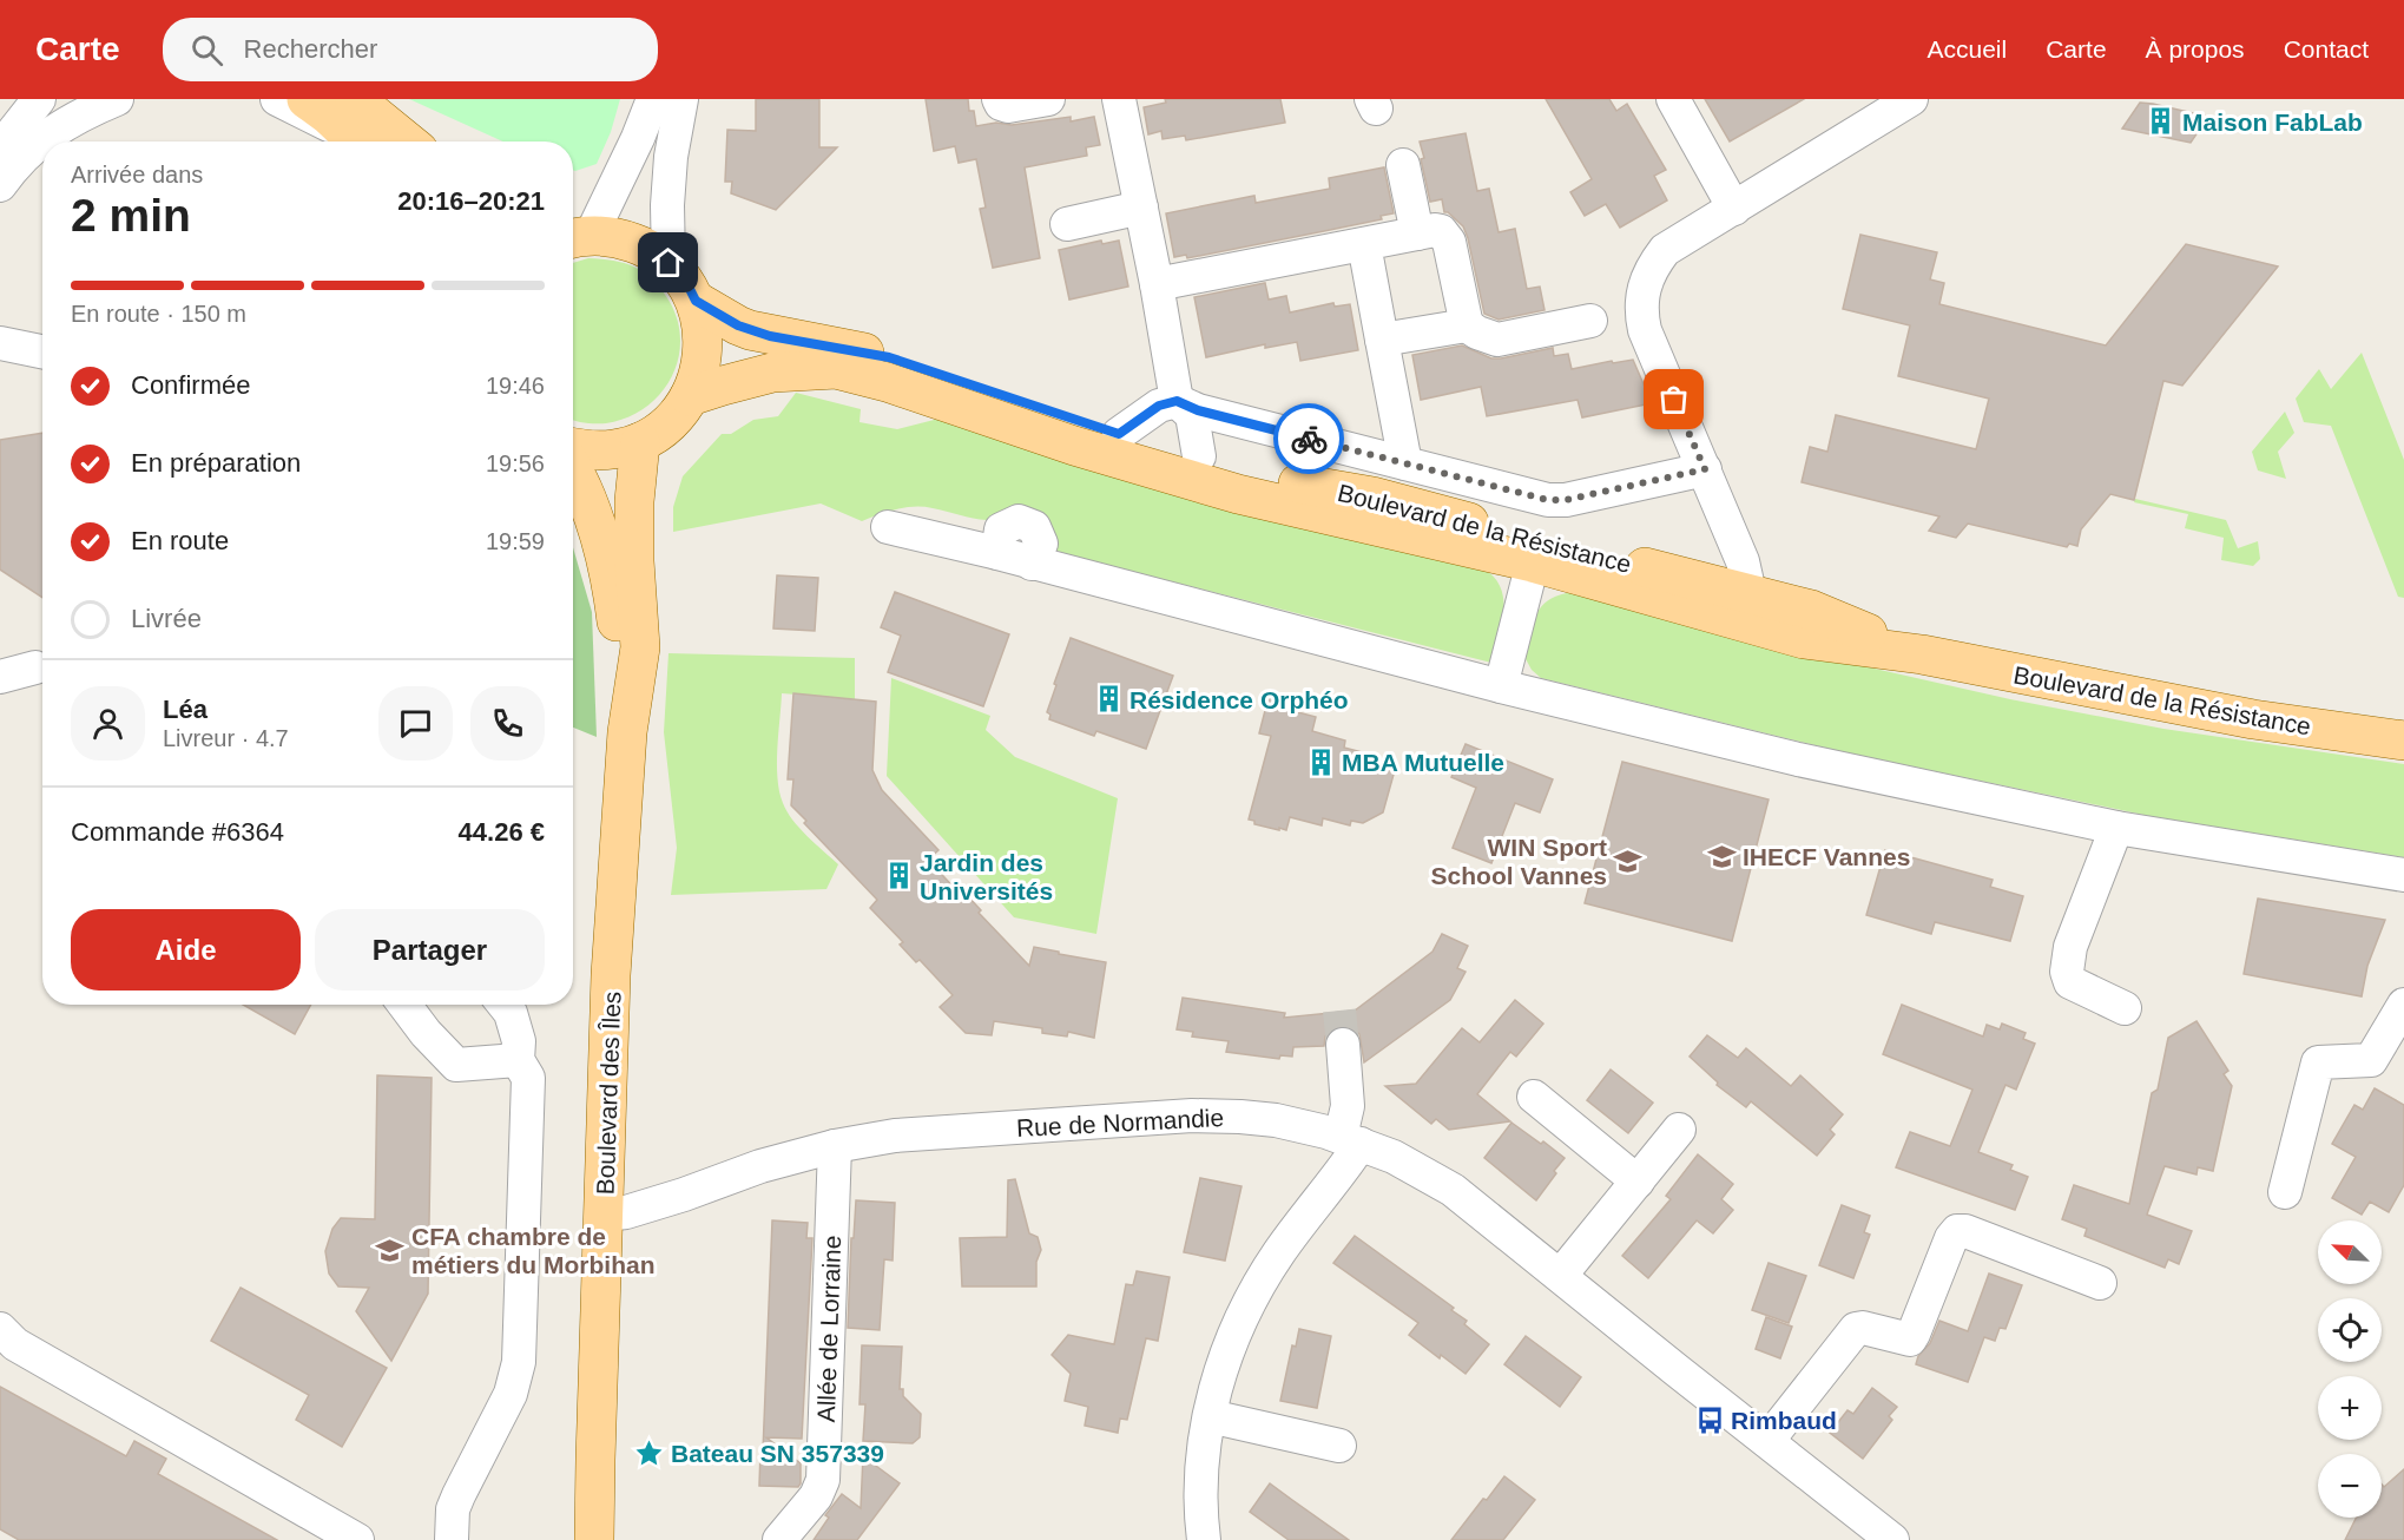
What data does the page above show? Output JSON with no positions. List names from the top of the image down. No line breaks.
{"streets":{"main road":["Boulevard de la Résistance","Boulevard des Îles"],"street":["Rue de Normandie","Allée de Lorraine"]},"crossings":[["Boulevard des Îles","Rue de Normandie"],["Rue de Normandie","Allée de Lorraine"]],"places":{"building":["Maison FabLab","Résidence Orphéo","MBA Mutuelle","Jardin des Universités"],"school or university":["IHECF Vannes","WIN Sport School Vannes","CFA chambre de métiers du Morbihan"],"bus stop":["Rimbaud"],"place":["Bateau SN 357339"]},"north":"top left","page":{"header":"Carte","search":"Rechercher","nav":["Accueil","Carte","À propos","Contact"],"heading":["2 min","Arrivée dans","20:16–20:21"],"panel":["Léa","Livreur · 4.7","Commande #6364","44.26 €"],"bar":"En route · 150 m","list":[["Confirmée","19:46"],["En préparation","19:56"],["En route","19:59"],"Livrée"],"buttons":["Aide","Partager"],"map_buttons":["+","−"]}}
